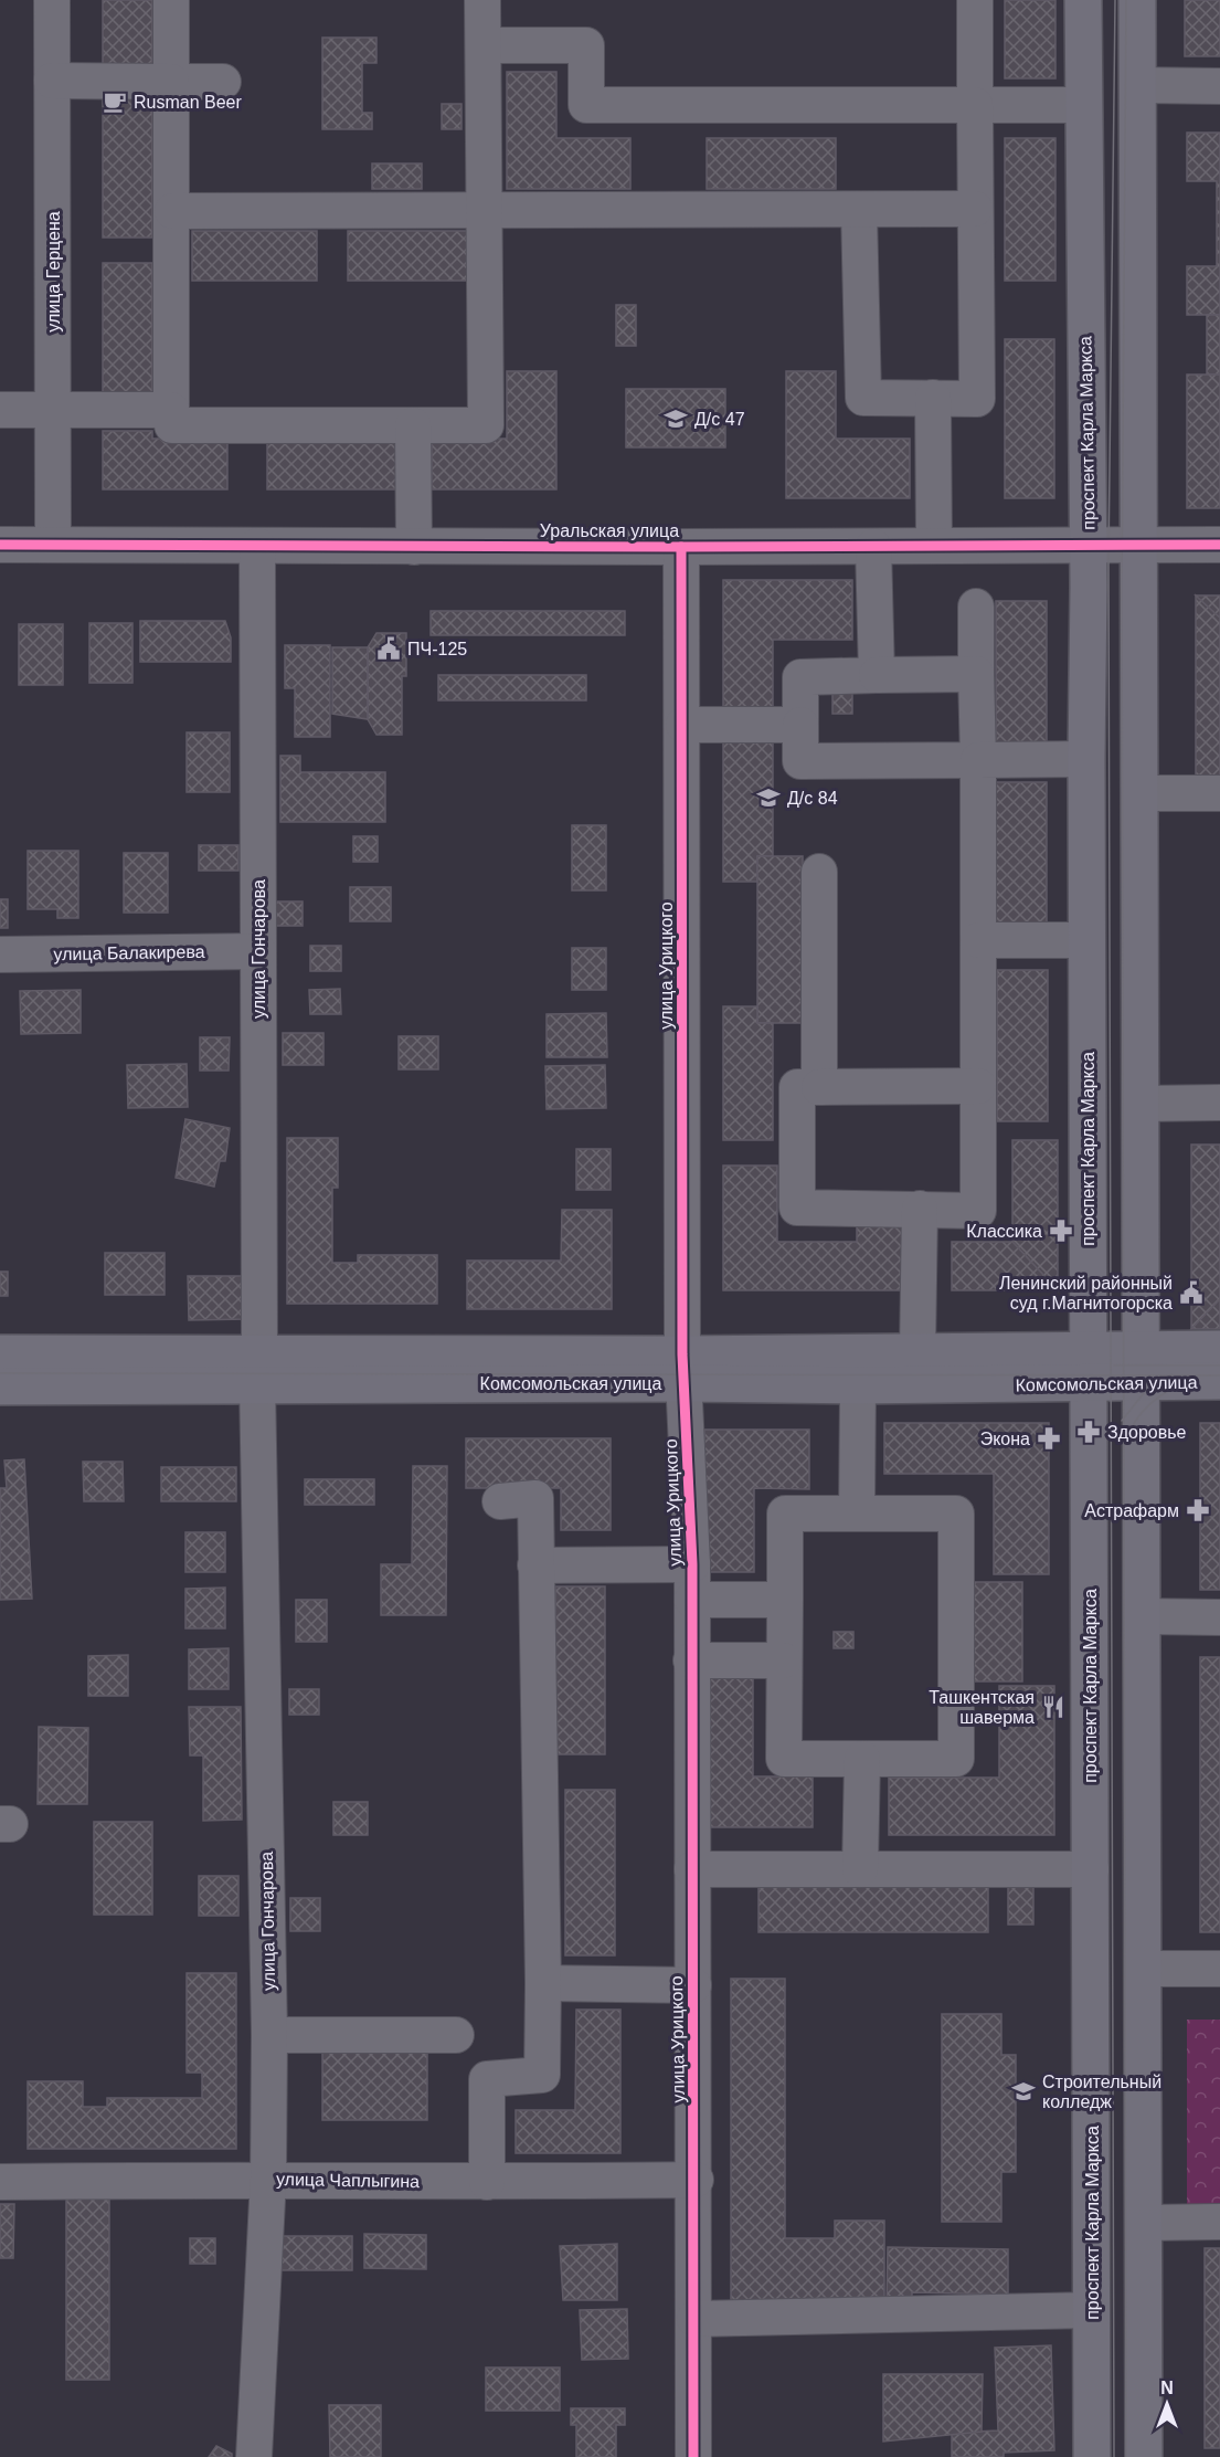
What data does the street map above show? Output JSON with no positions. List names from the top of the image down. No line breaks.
{"streets":{"main road":["проспект Карла Маркса","Комсомольская улица"],"street":["улица Герцена","Уральская улица","улица Гончарова","улица Балакирева","улица Урицкого","улица Чаплыгина"]},"crossings":[["улица Герцена","Уральская улица"],["проспект Карла Маркса","Уральская улица"],["проспект Карла Маркса","Комсомольская улица"],["Уральская улица","улица Гончарова"],["Уральская улица","улица Урицкого"],["улица Гончарова","улица Балакирева"],["улица Гончарова","Комсомольская улица"],["улица Гончарова","улица Чаплыгина"],["улица Урицкого","Комсомольская улица"],["улица Урицкого","улица Чаплыгина"]],"places":{"cafe":["Rusman Beer"],"school or university":["Д/с 47","Д/с 84","Строительный колледж"],"public building":["ПЧ-125","Ленинский районный суд г.Магнитогорска"],"pharmacy":["Классика","Здоровье","Экона","Астрафарм"],"restaurant":["Ташкентская шаверма"]},"north":"top"}
